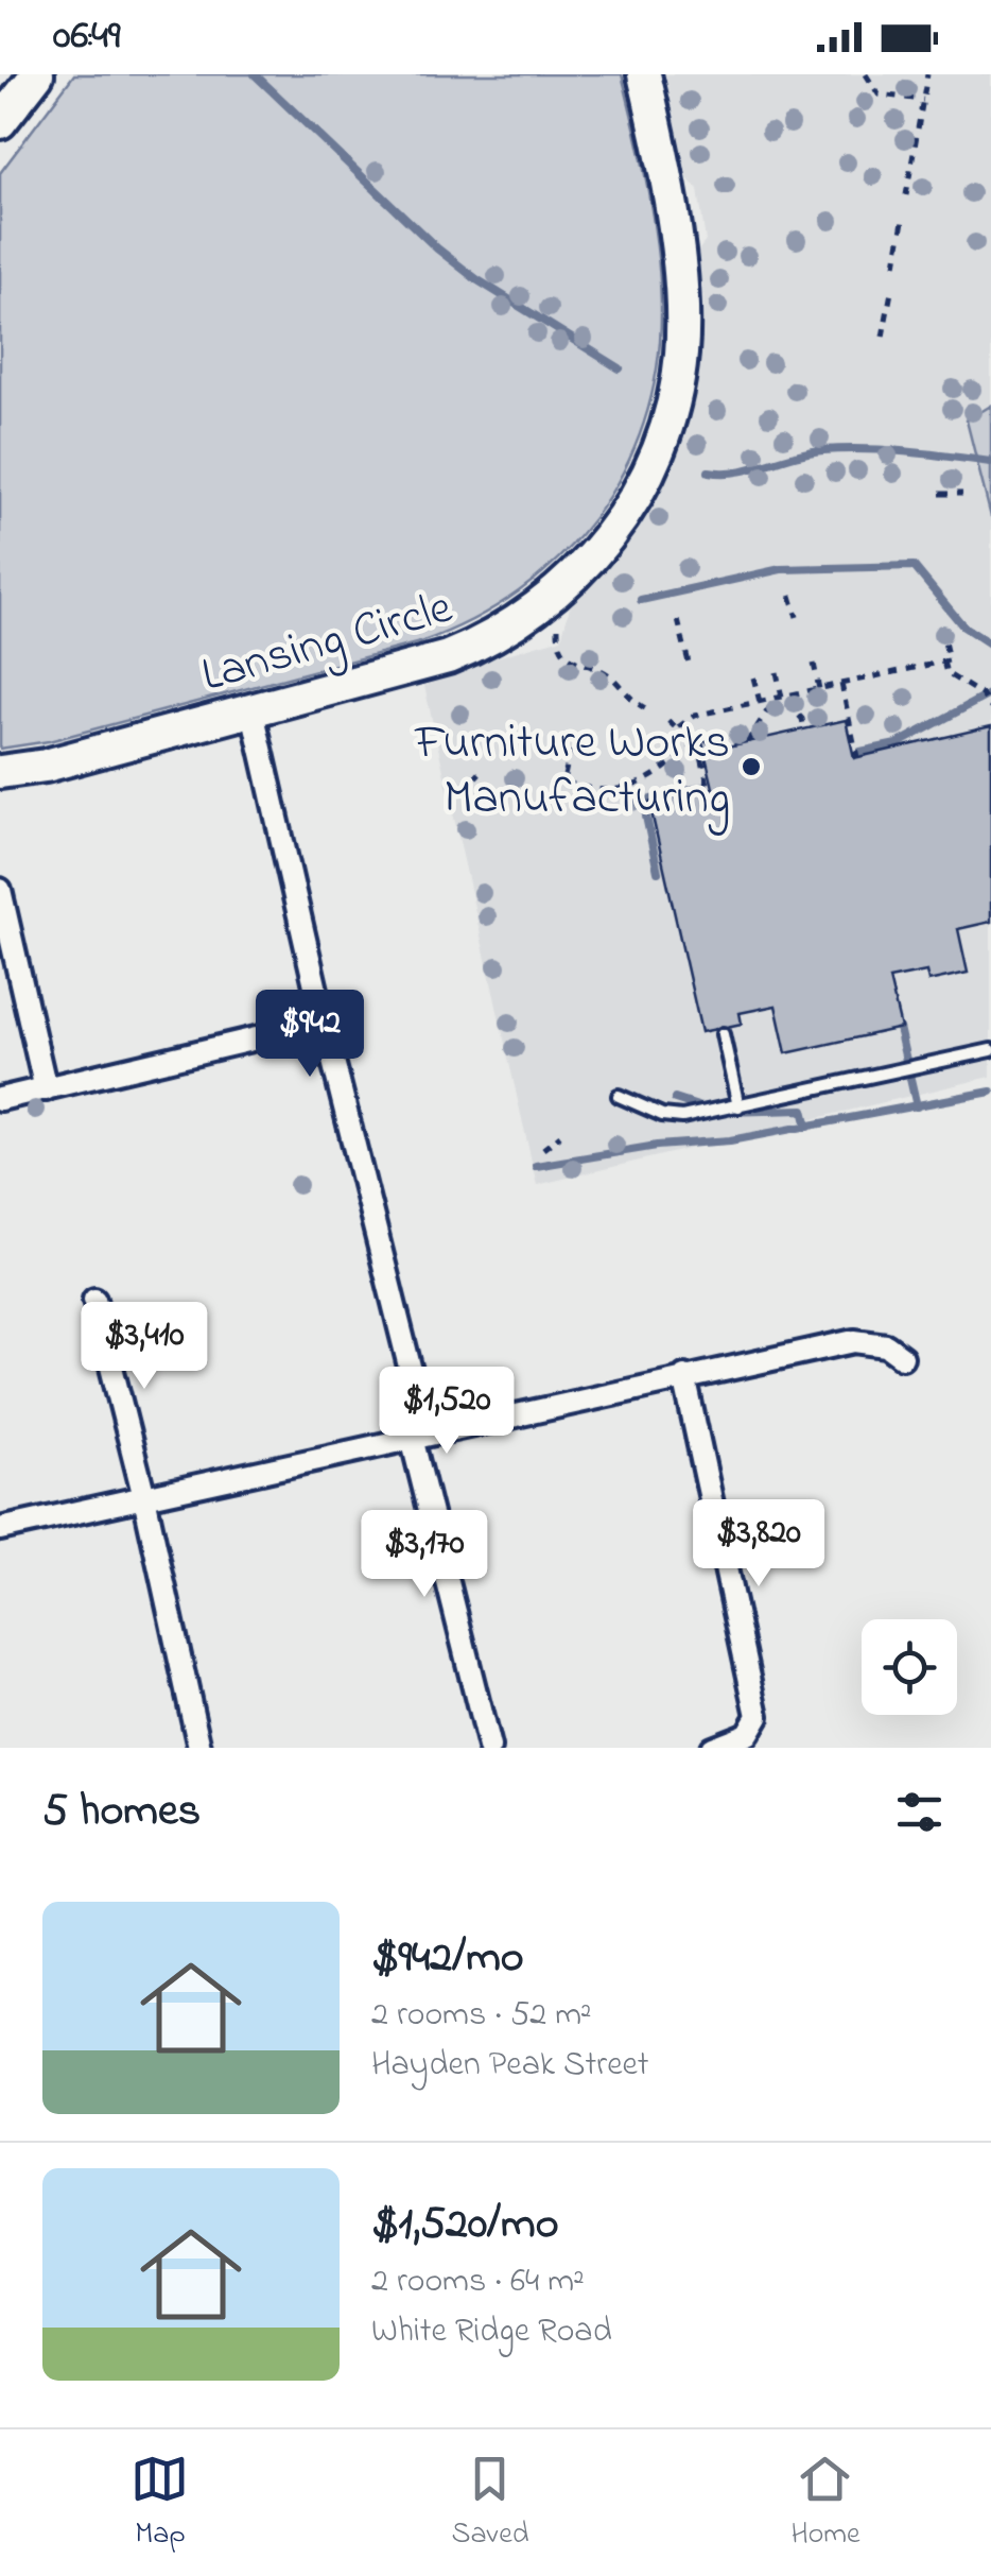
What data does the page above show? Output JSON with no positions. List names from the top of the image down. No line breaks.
{"streets":{"street":["Lansing Circle"]},"places":["Furniture Works Manufacturing"],"page":{"status":"06:49","price":["$942","$3,410","$1,520","$3,820","$3,170"],"heading":"5 homes","list":[{"name":"$942/mo","note":"2 rooms · 52 m² · Hayden Peak Street"},{"name":"$1,520/mo","note":"2 rooms · 64 m² · White Ridge Road"}],"tabs":["Map","Saved","Home"]}}
